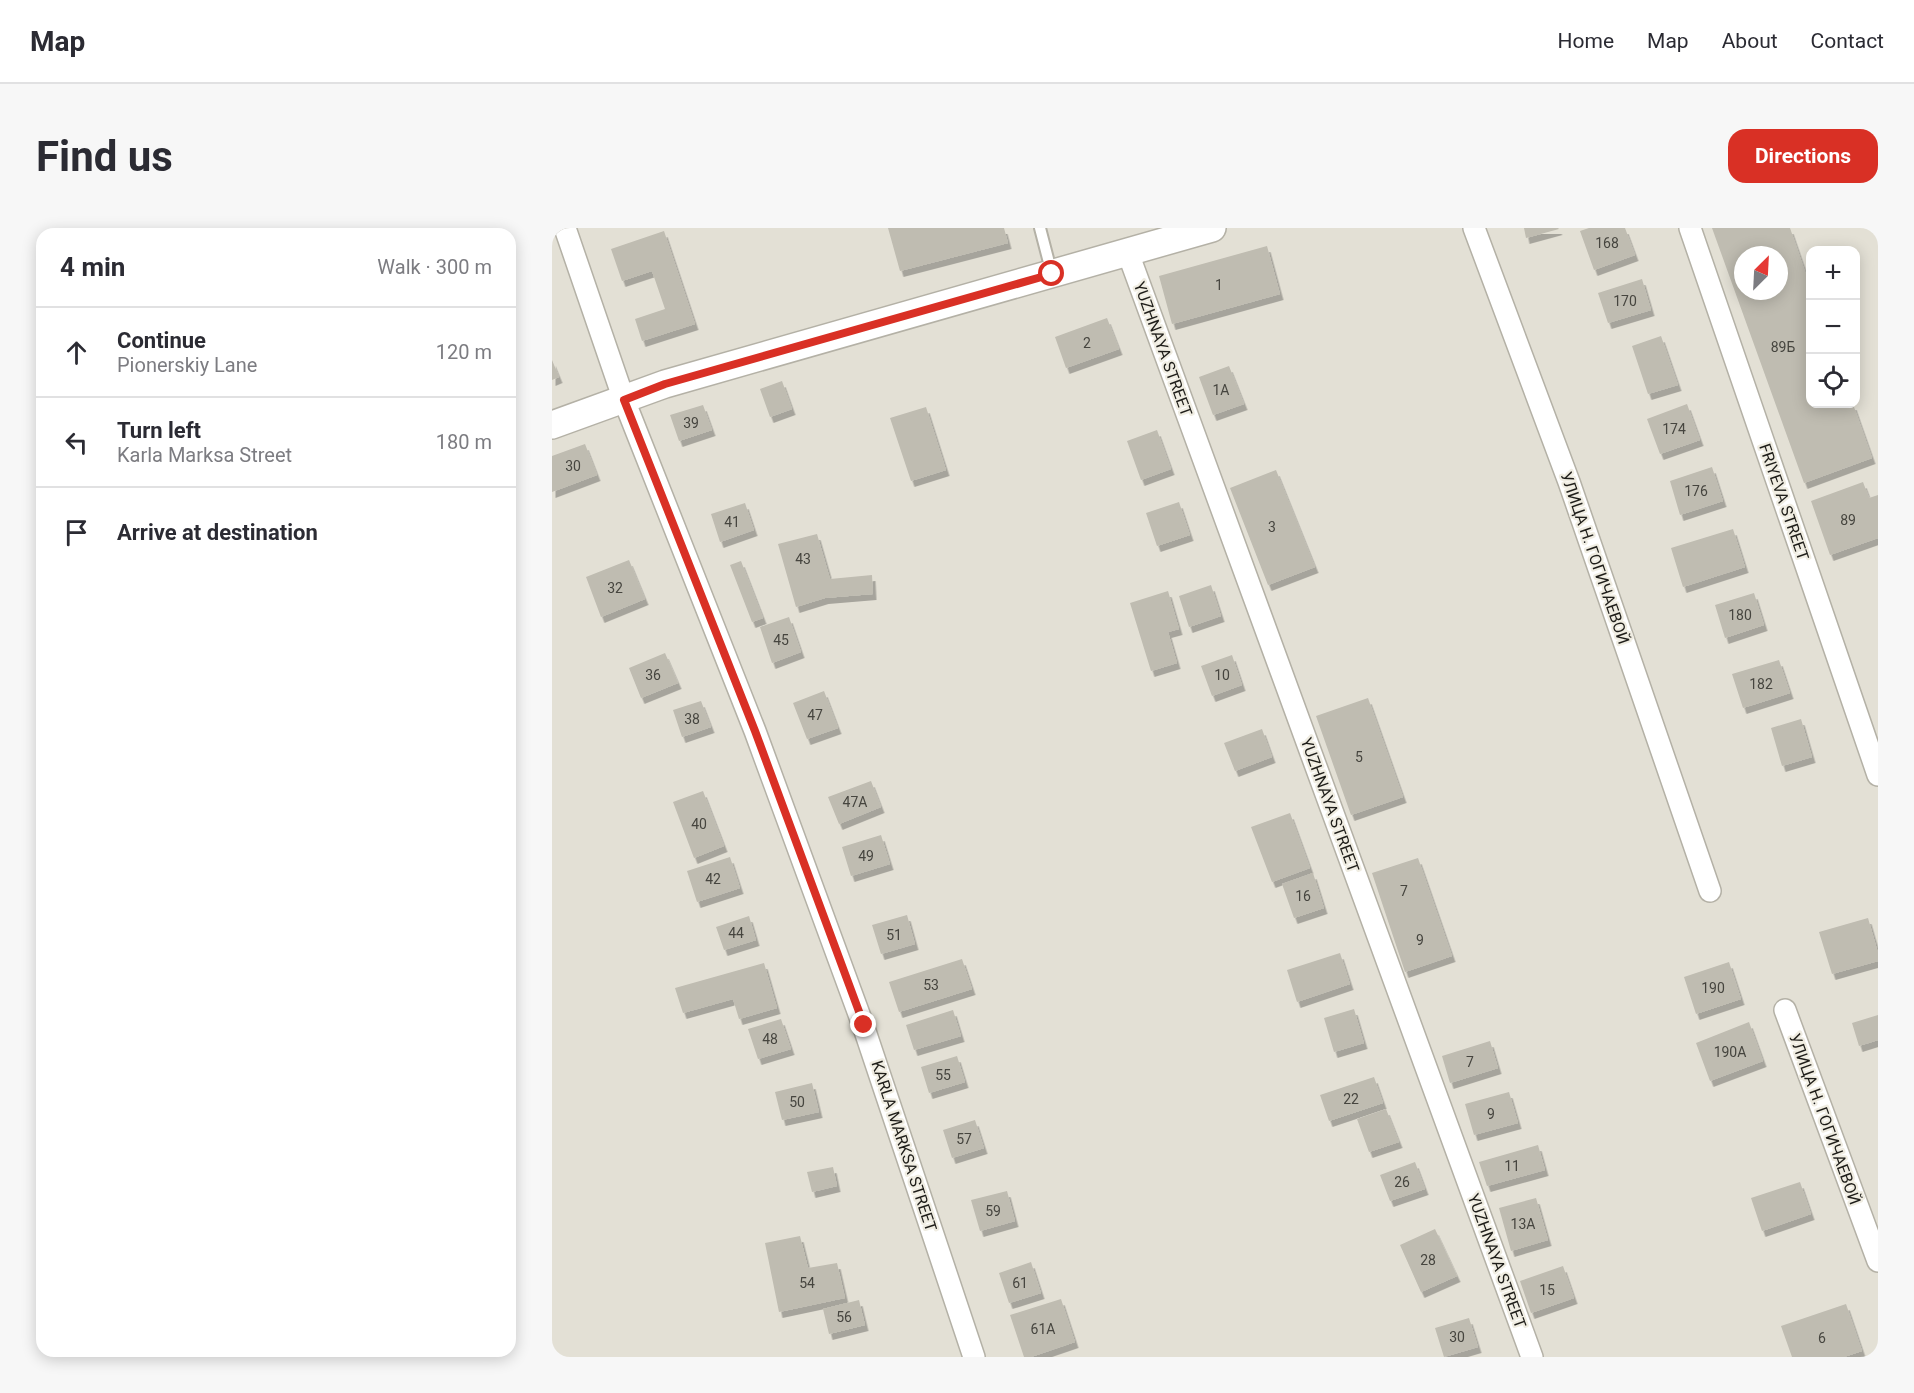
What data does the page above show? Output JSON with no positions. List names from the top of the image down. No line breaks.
{"streets":{"street":["YUZHNAYA STREET","FRIYEVA STREET","УЛИЦА Н. ГОГИЧАЕВОЙ","KARLA MARKSA STREET"]},"house_numbers":["168","1","170","2","89Б","1А","39","174","30","176","89","41","3","43","32","180","45","36","10","182","47","38","5","47А","40","49","42","7","16","44","51","9","53","190","48","190А","7","55","22","50","9","57","11","26","59","13А","28","54","61","15","56","61А","30","6"],"north":"top right","page":{"header":"Map","nav":["Home","Map","About","Contact"],"buttons":"Directions","title":"Find us","heading":["4 min","Walk · 300 m"],"map_buttons":["+","−"],"list":[["Continue","Pionerskiy Lane","120 m"],["Turn left","Karla Marksa Street","180 m"],"Arrive at destination"]}}
